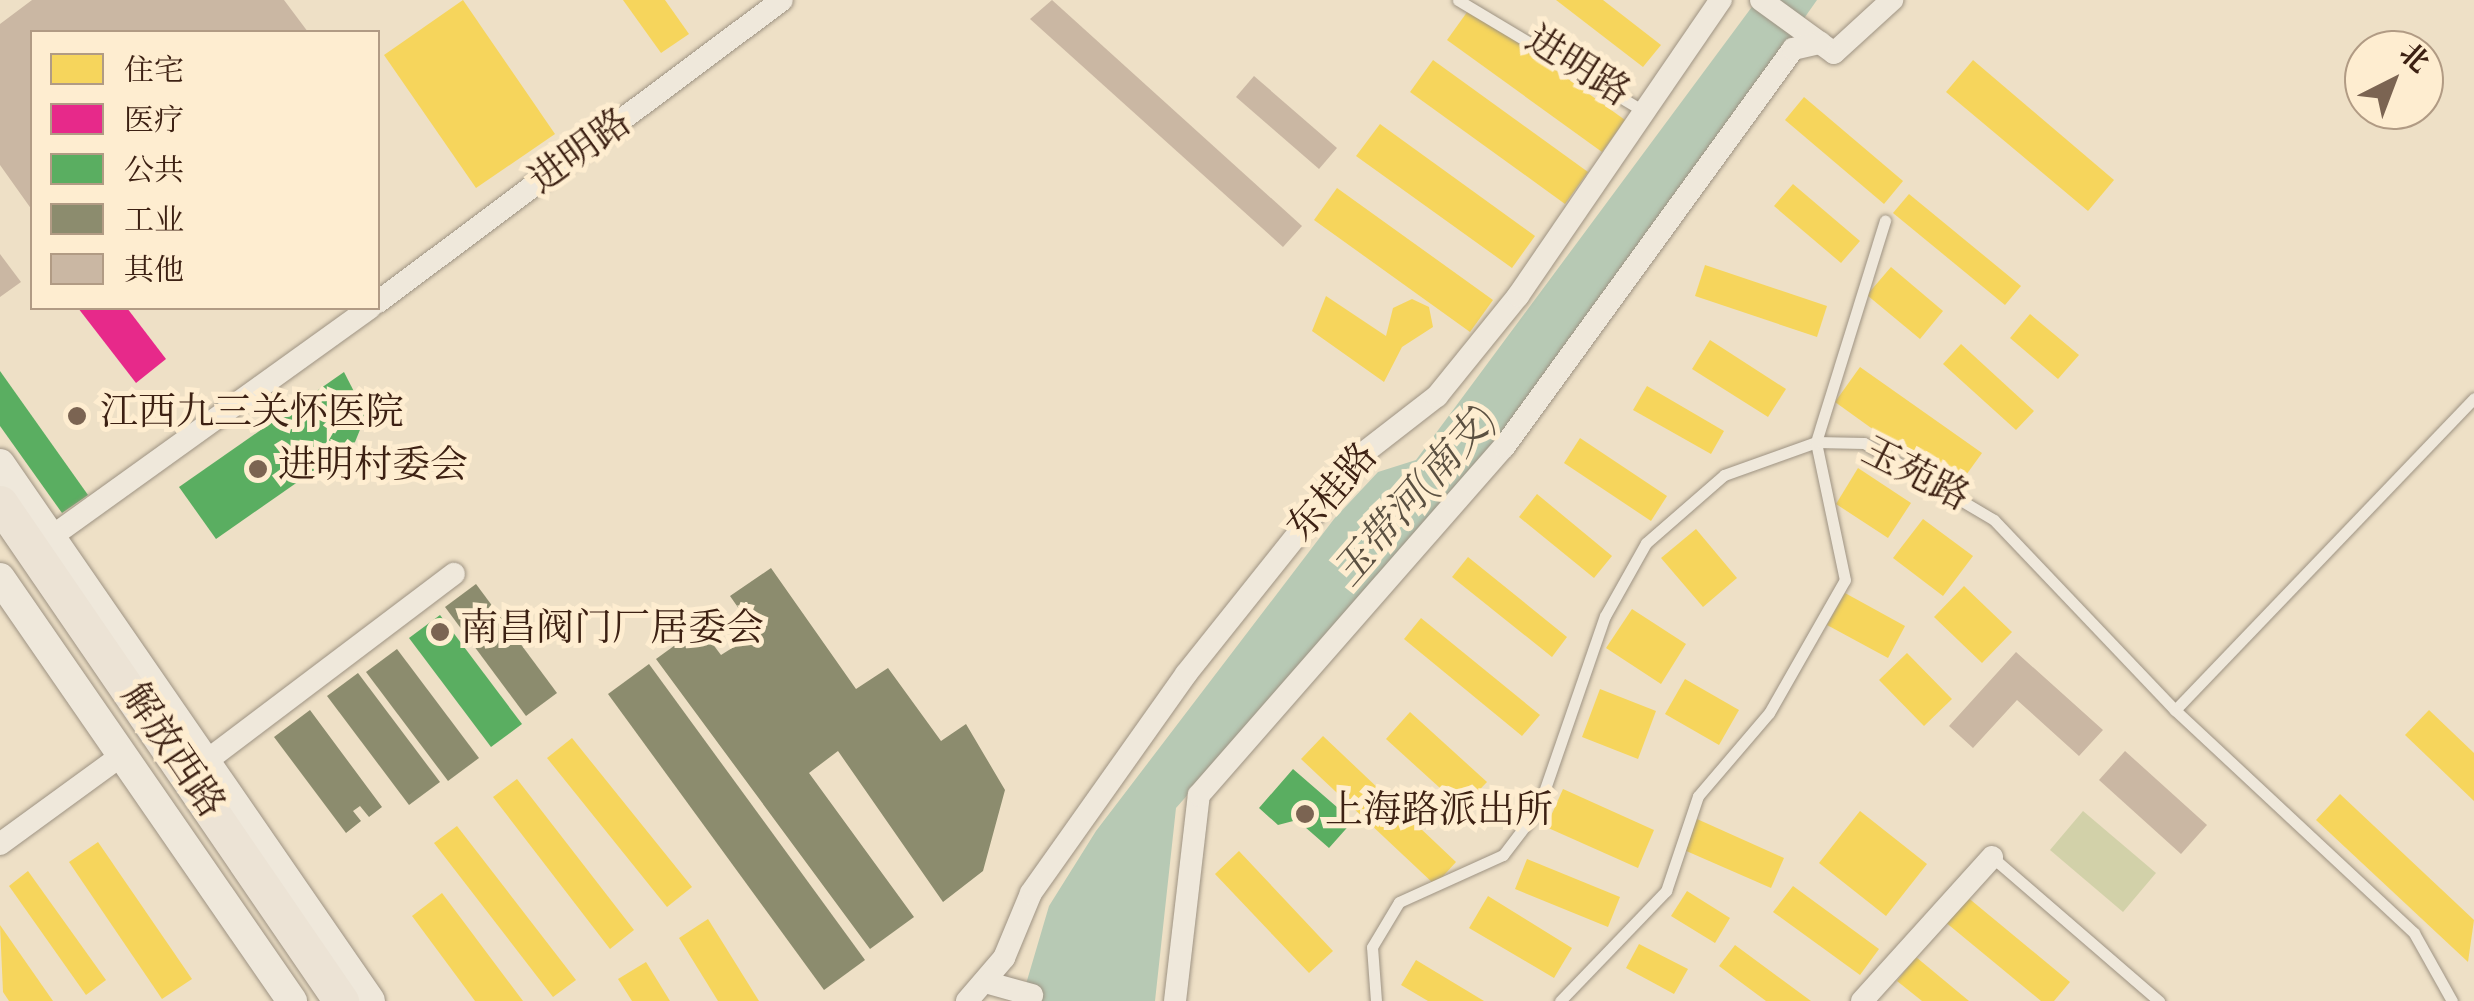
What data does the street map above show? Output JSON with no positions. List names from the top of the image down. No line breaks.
{"streets":{"main road":["解放西路"],"street":["进明路","东桂路"],"lane":["玉苑路"]},"crossings":[["进明路","东桂路"]],"water":["玉带河(南支)"],"places":["江西九三关怀医院","进明村委会","南昌阀门厂居委会","上海路派出所"],"legend":["住宅","医疗","公共","工业","其他"],"north":"top right"}
